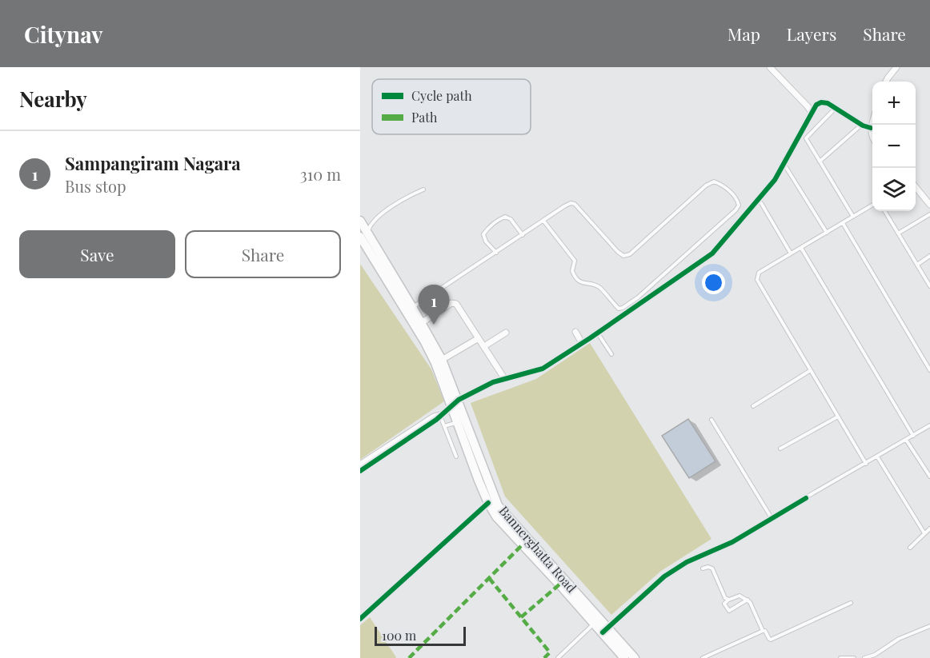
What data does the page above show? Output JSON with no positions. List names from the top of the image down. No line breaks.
{"streets":{"main road":["Bannerghatta Road"]},"legend":["Cycle path","Path"],"scale_bar":"100 m","page":{"header":"Citynav","nav":["Map","Layers","Share"],"heading":"Nearby","map_buttons":["+","−"],"list":[{"mark":"1","name":"Sampangiram Nagara","note":"Bus stop","value":"310 m"}],"buttons":["Save","Share"],"pins":"1","scale":"100 m"}}
